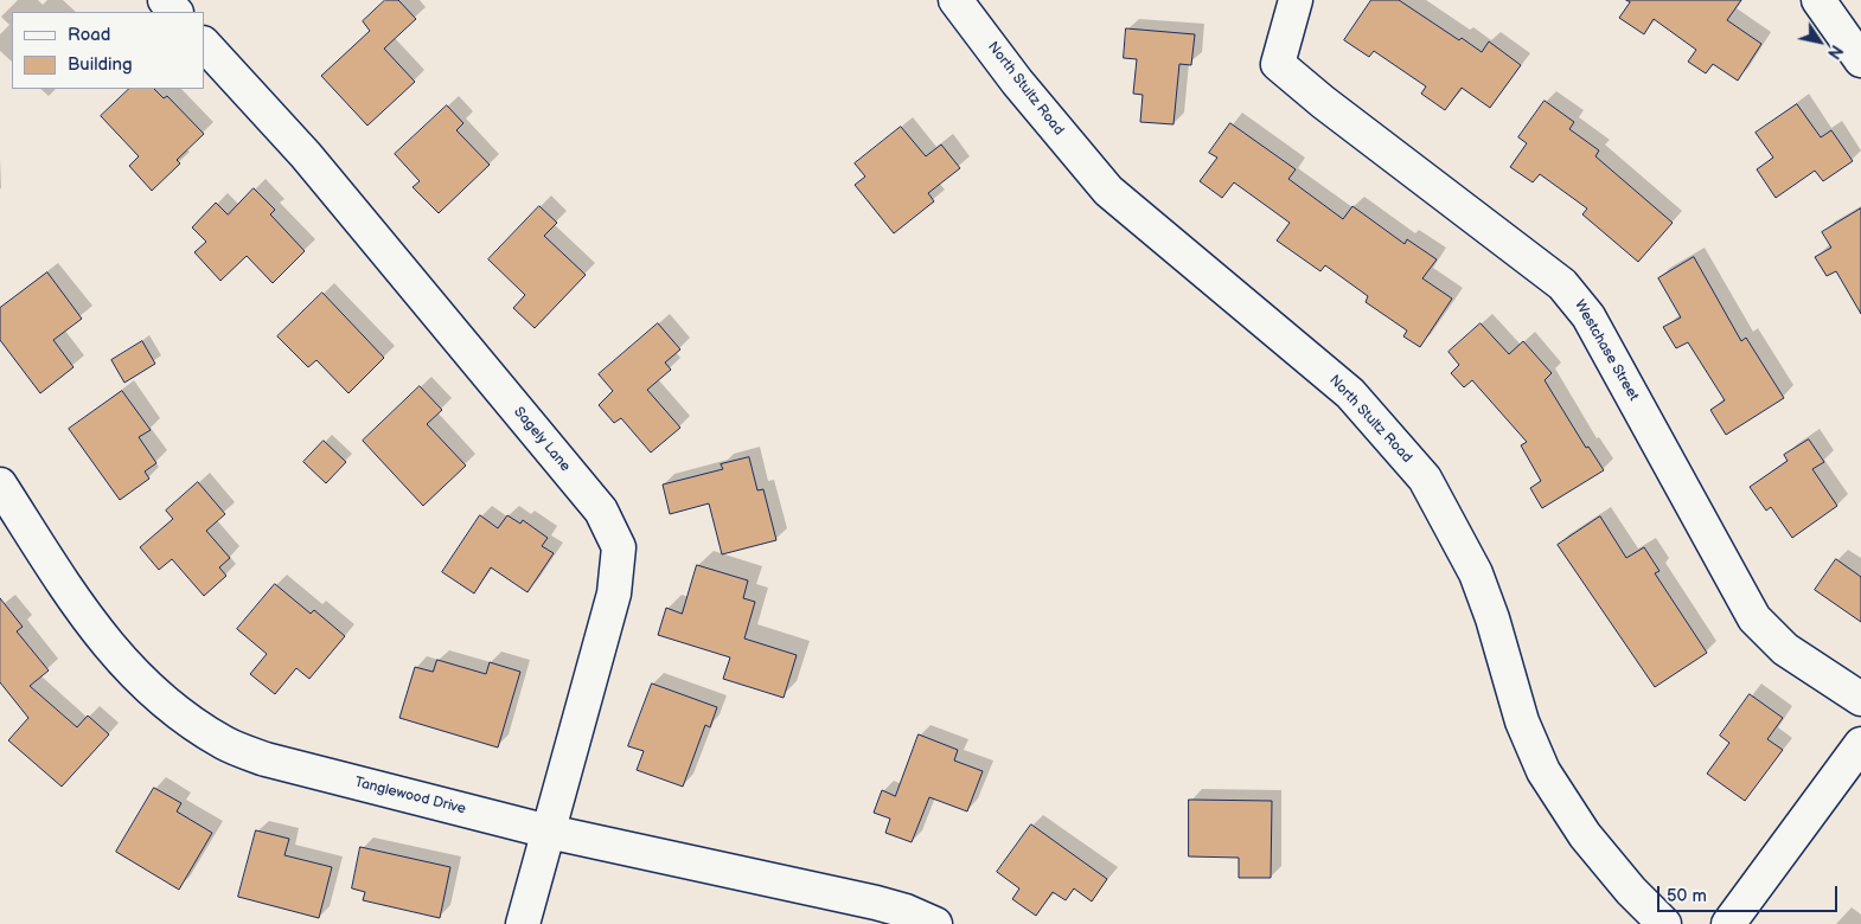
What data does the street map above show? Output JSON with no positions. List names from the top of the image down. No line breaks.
{"streets":{"street":["North Stultz Road","Westchase Street","Sagely Lane","Tanglewood Drive"]},"crossings":[["Sagely Lane","Tanglewood Drive"]],"legend":["Road","Building"],"scale_bar":"50 m","north":"bottom right"}
